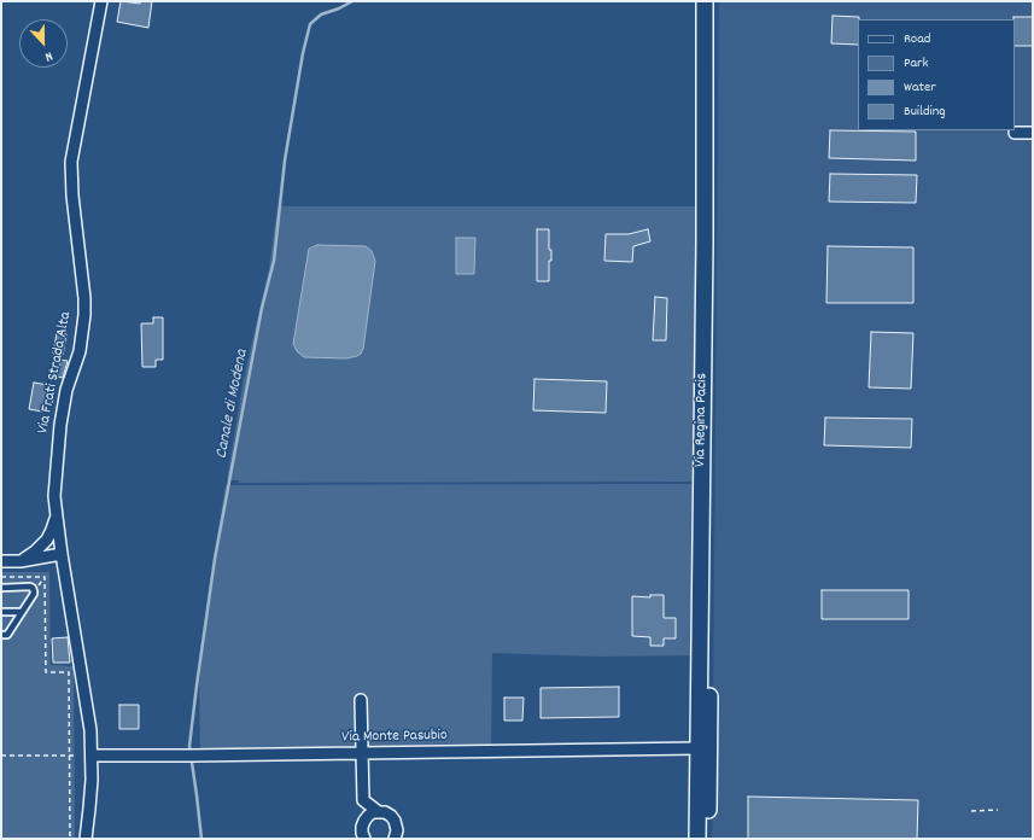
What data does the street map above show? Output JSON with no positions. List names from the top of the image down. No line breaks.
{"streets":{"street":["Via Frati Strada Alta","Via Regina Pacis","Via Monte Pasubio"]},"crossings":[["Via Frati Strada Alta","Via Monte Pasubio"],["Via Regina Pacis","Via Monte Pasubio"]],"water":["Canale di Modena"],"legend":["Road","Park","Water","Building"],"north":"bottom"}
